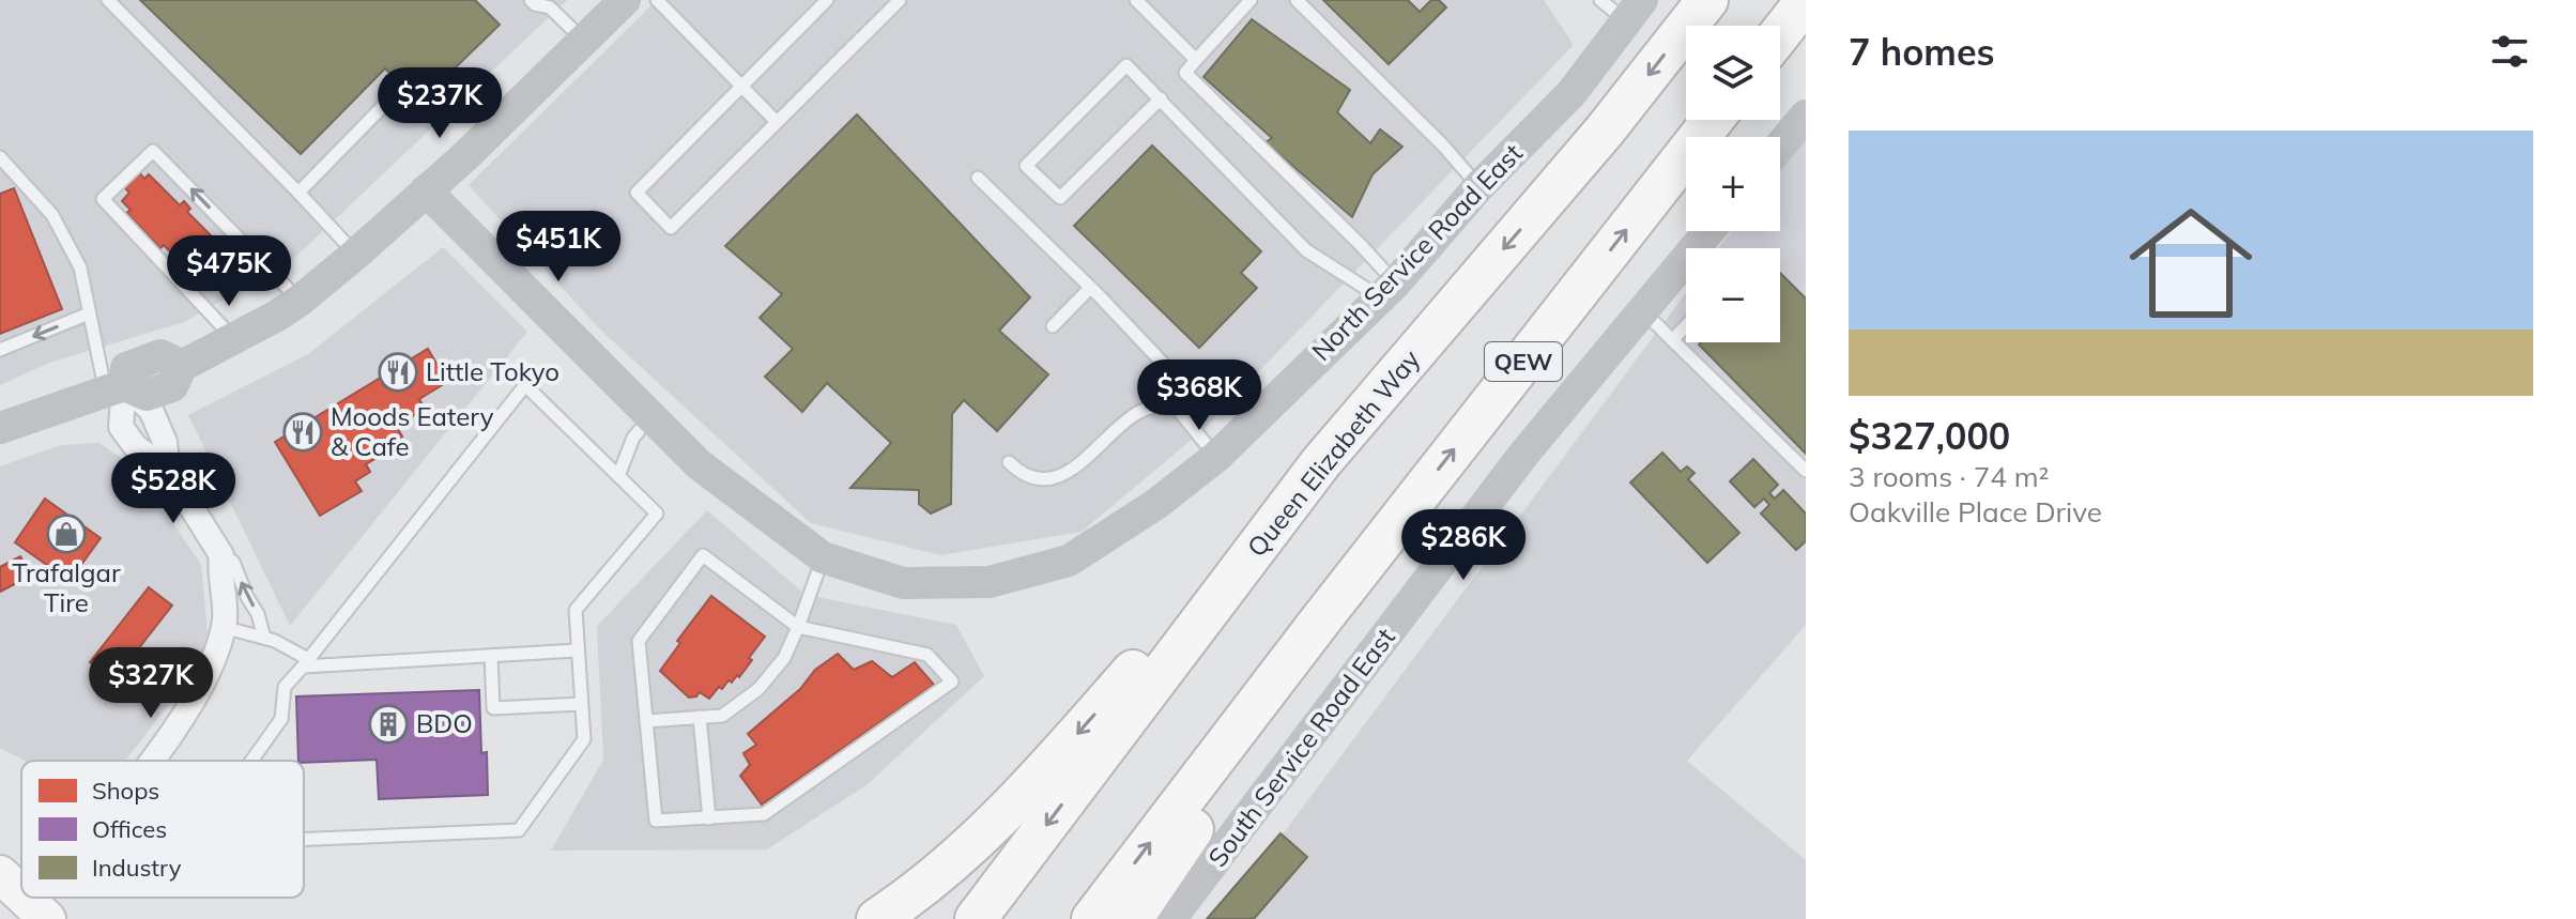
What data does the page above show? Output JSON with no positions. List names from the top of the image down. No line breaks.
{"streets":{"highway":["QEW","Queen Elizabeth Way"],"street":["North Service Road East","South Service Road East"]},"places":{"restaurant":["Little Tokyo","Moods Eatery & Cafe"],"shop":["Trafalgar Tire"],"building":["BDO"]},"legend":["Shops","Offices","Industry"],"page":{"heading":"7 homes","map_buttons":["+","−"],"price":["$237K","$451K","$475K","$368K","$528K","$286K","$327K"],"list":[{"name":"$327,000","note":"3 rooms · 74 m² · Oakville Place Drive"}]}}
